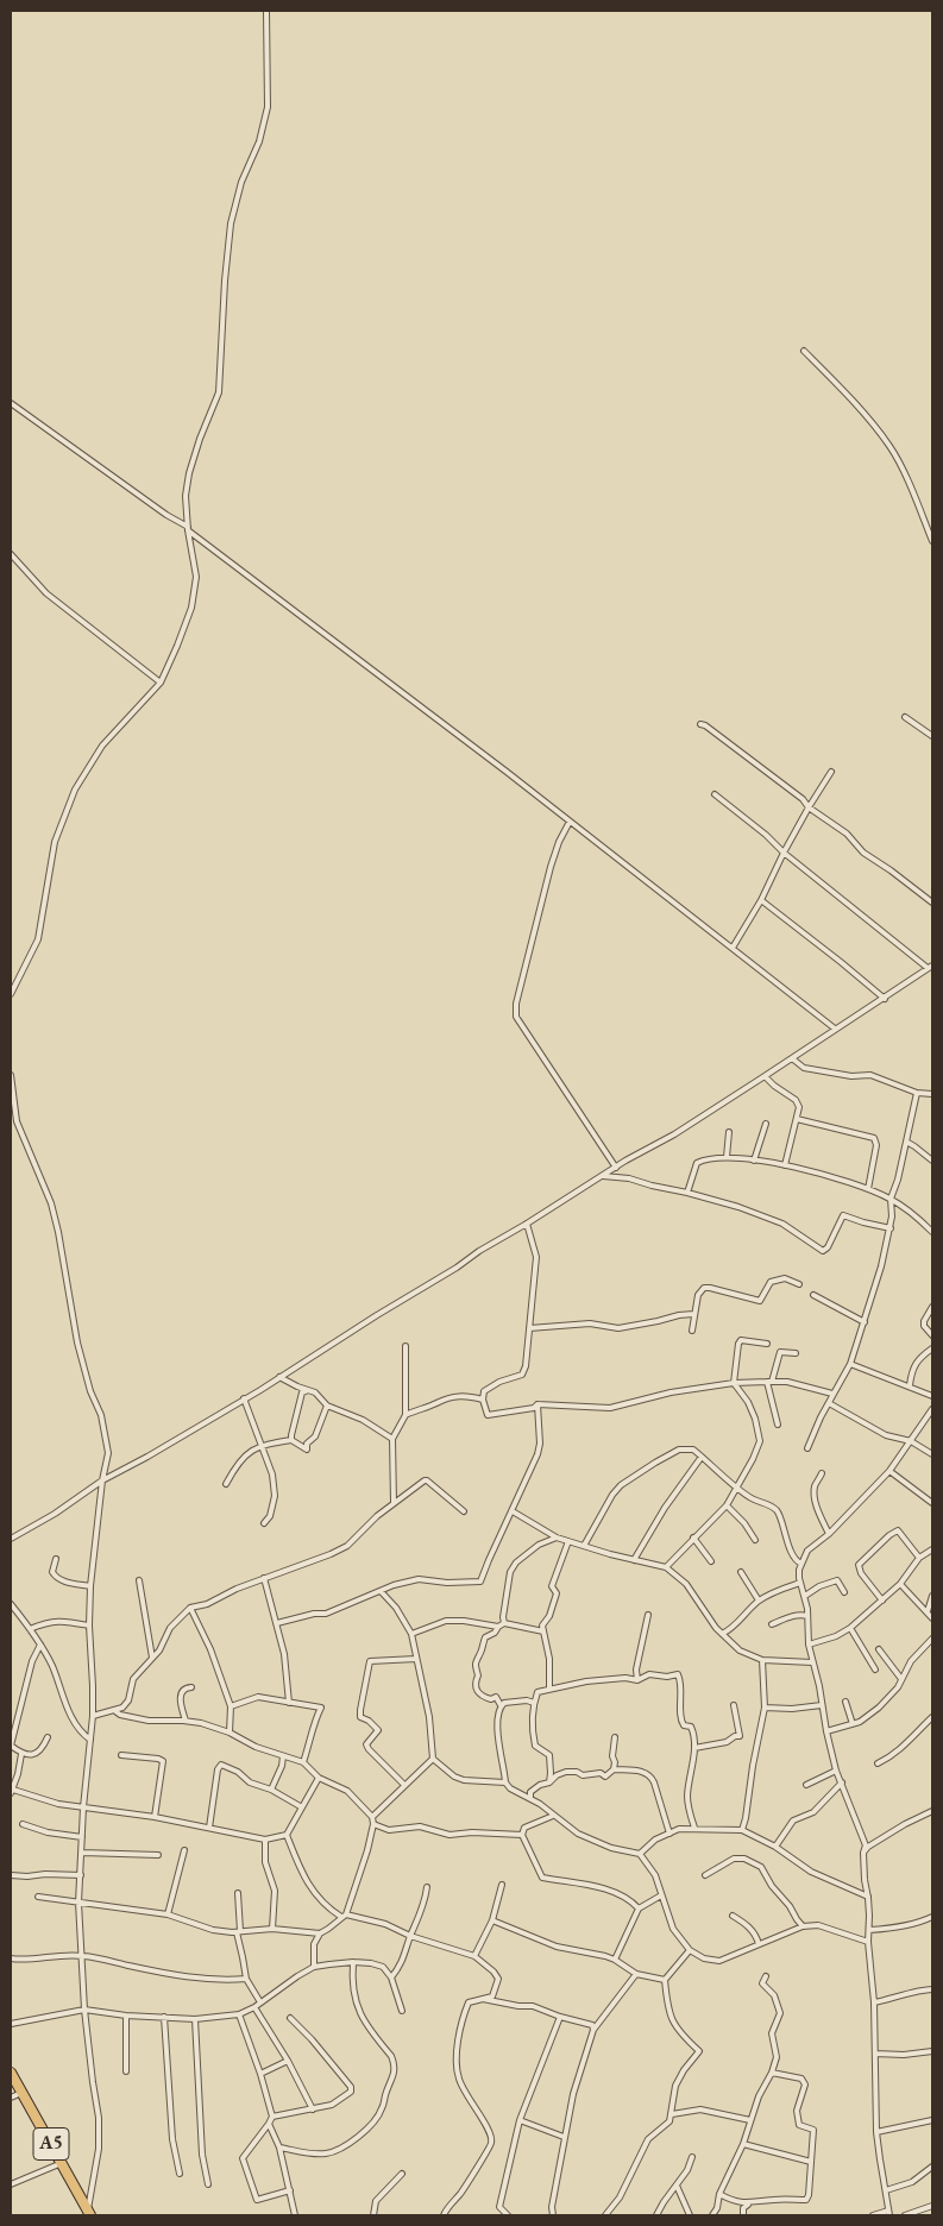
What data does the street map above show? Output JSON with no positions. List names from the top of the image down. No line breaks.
{"streets":{"highway":["A5"]}}
